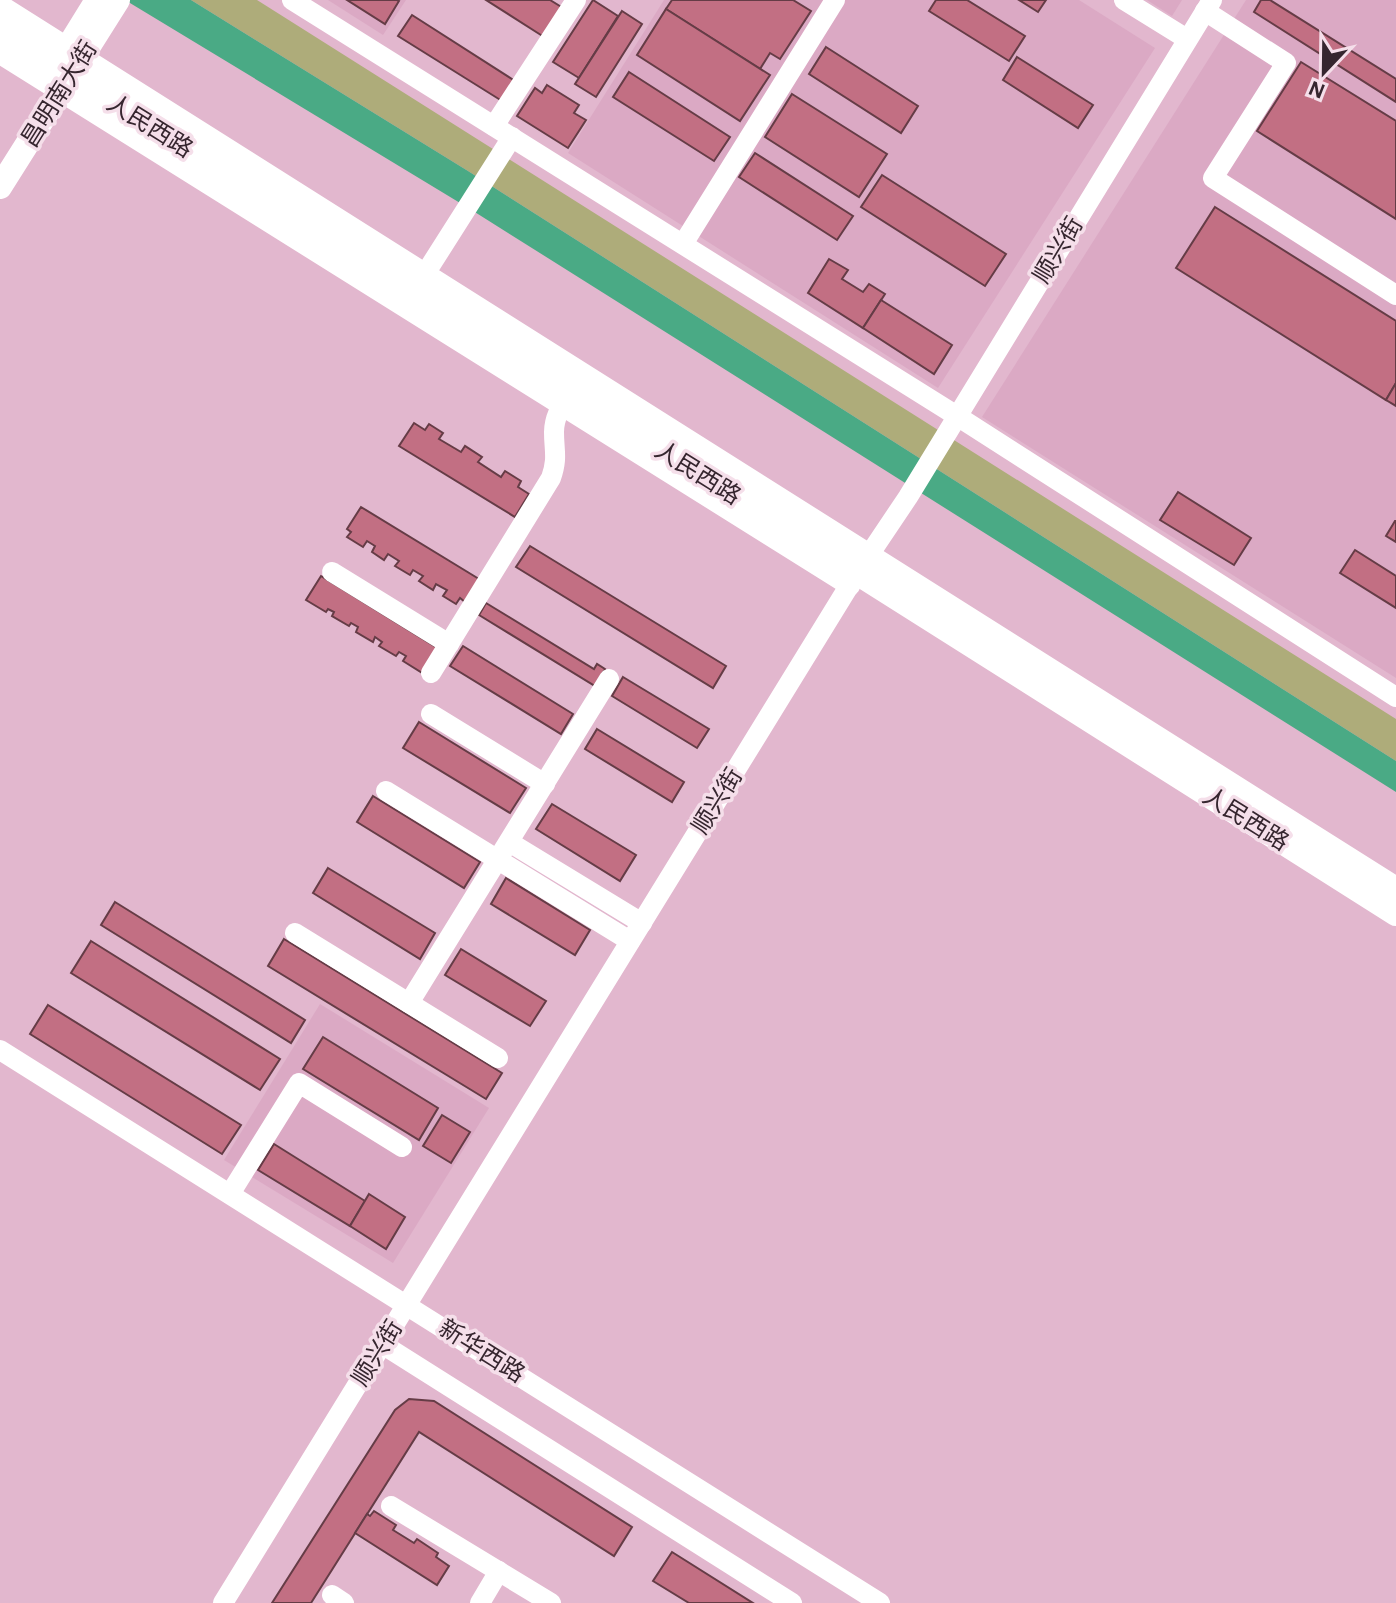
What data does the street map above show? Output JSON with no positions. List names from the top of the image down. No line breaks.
{"streets":{"main road":["昌明南大街","人民西路"],"street":["顺兴街","新华西路"]},"crossings":[["昌明南大街","人民西路"],["人民西路","顺兴街"],["顺兴街","新华西路"]],"north":"bottom"}
